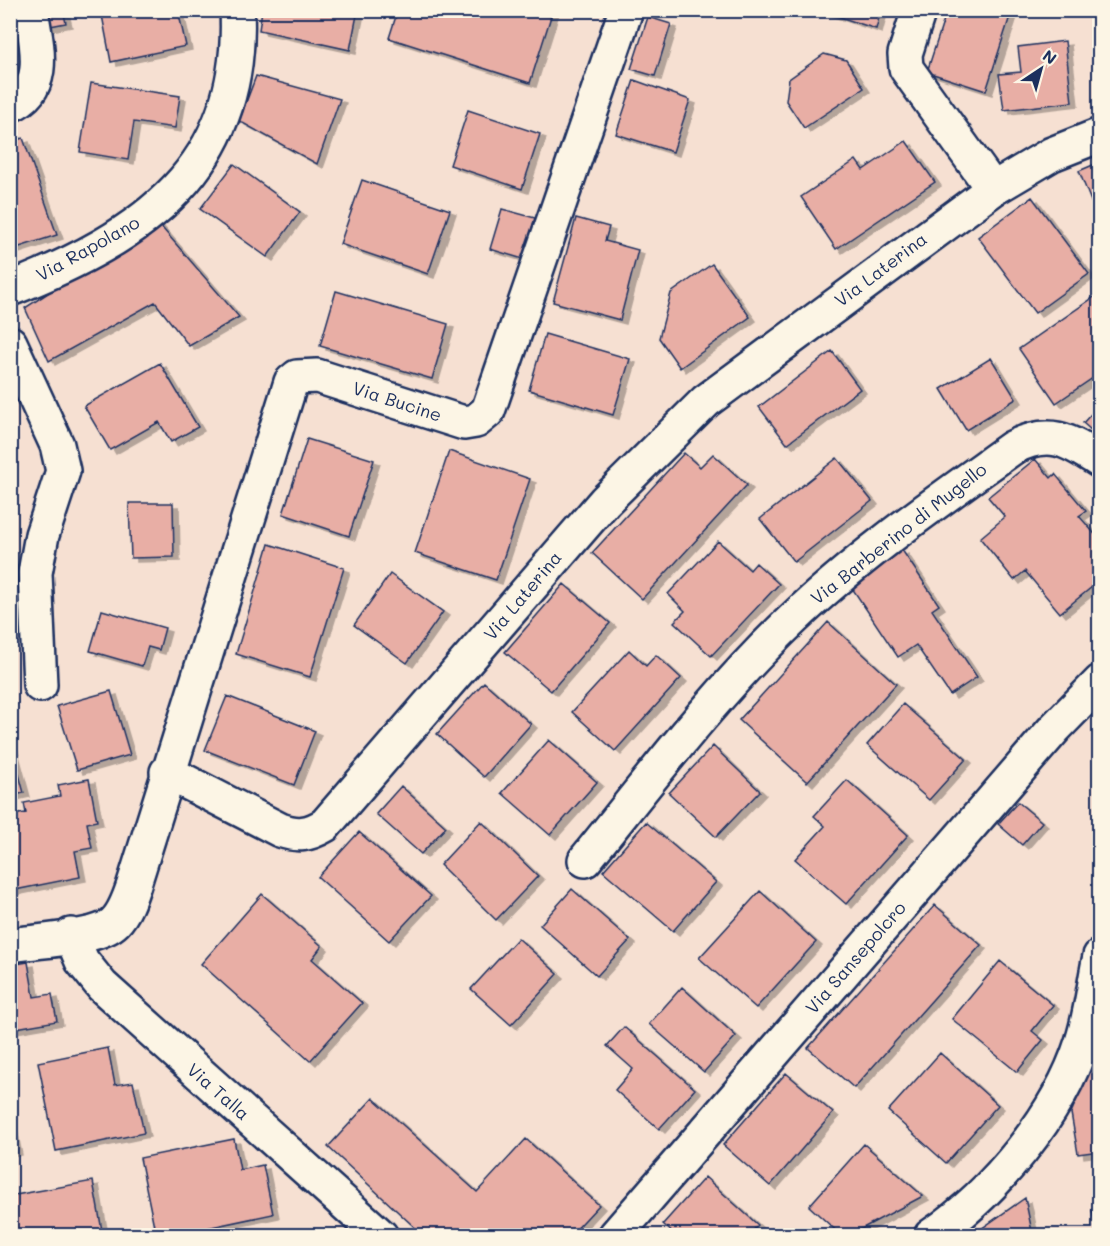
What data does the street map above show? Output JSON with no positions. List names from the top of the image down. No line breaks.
{"streets":{"street":["Via Rapolano","Via Laterina","Via Bucine","Via Barberino di Mugello","Via Sansepolcro","Via Talla"]},"crossings":[["Via Laterina","Via Bucine"]],"north":"top right"}
